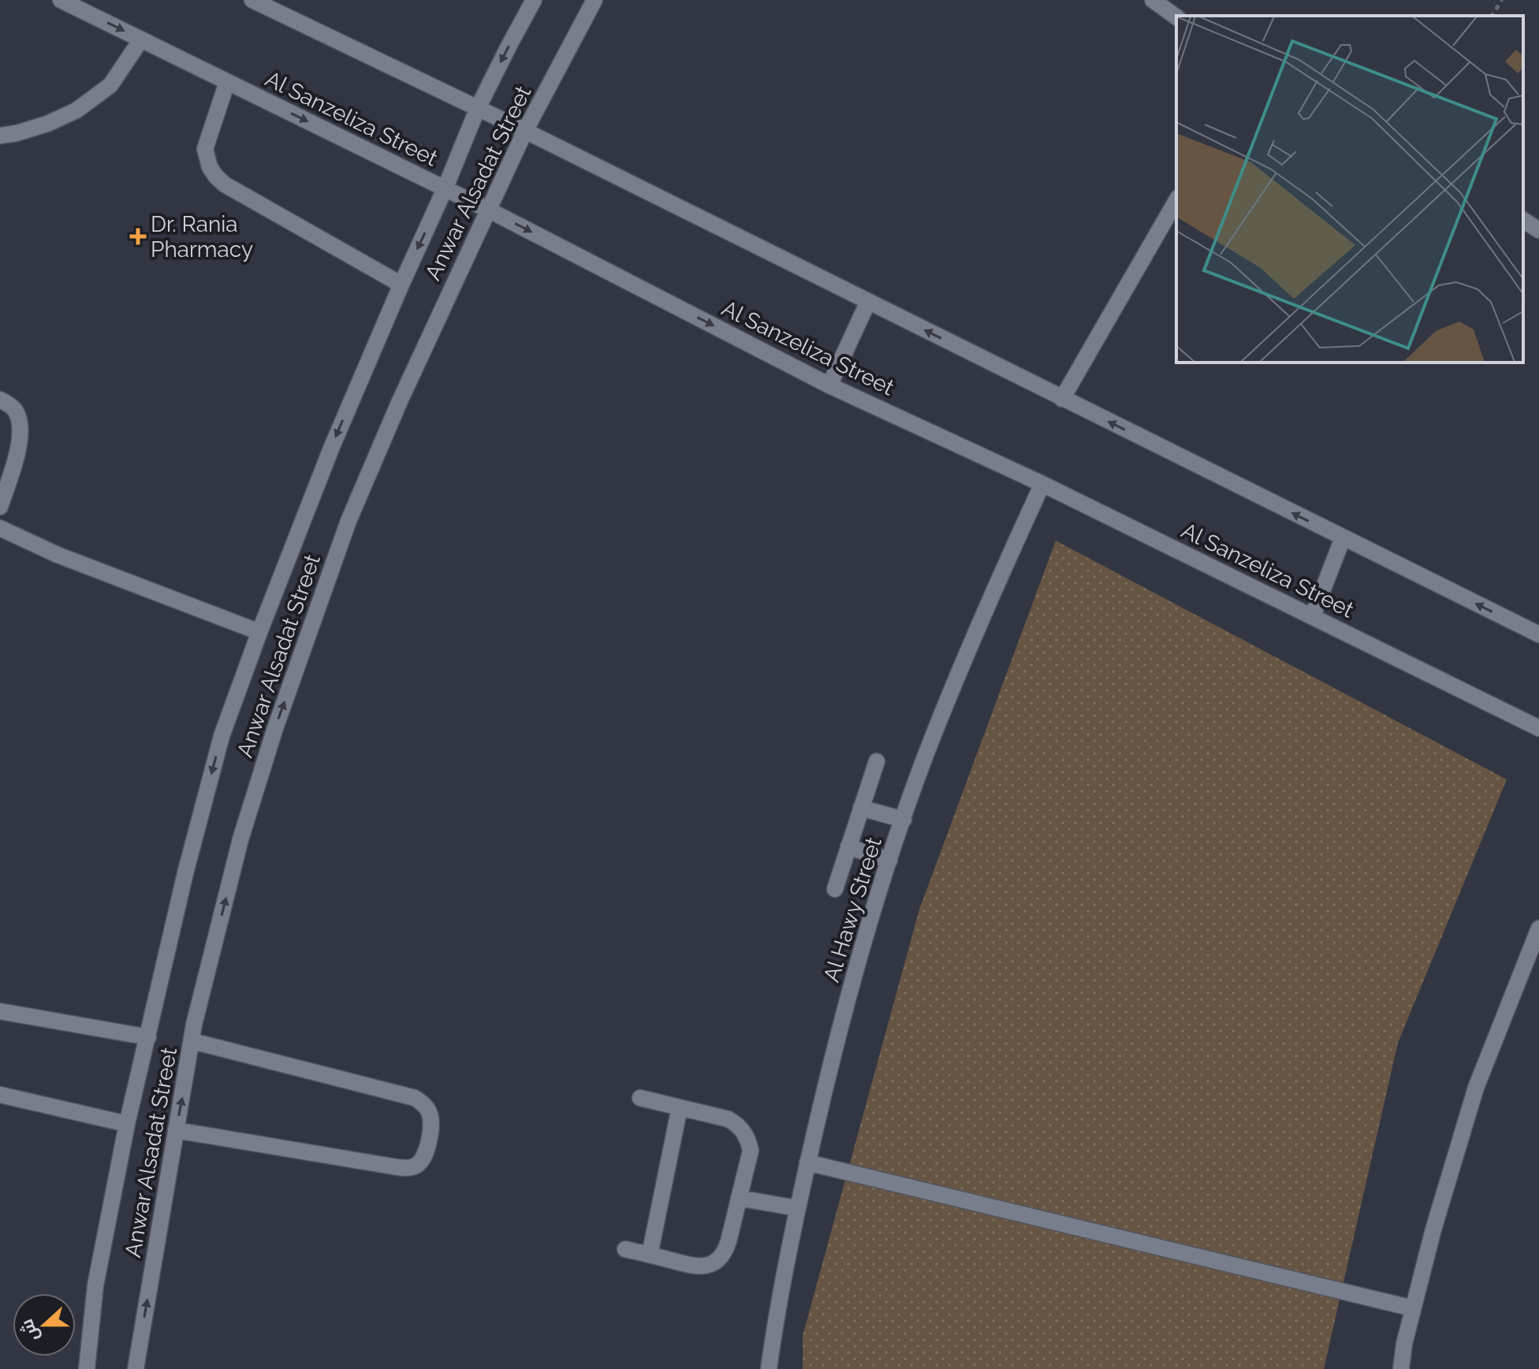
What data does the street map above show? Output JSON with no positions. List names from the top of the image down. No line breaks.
{"streets":{"street":["Al Sanzeliza Street","Anwar Alsadat Street","Al Hawy Street"]},"crossings":[["Al Sanzeliza Street","Anwar Alsadat Street"],["Al Sanzeliza Street","Al Hawy Street"]],"places":{"health":["Dr. Rania Pharmacy"]},"north":"left"}
